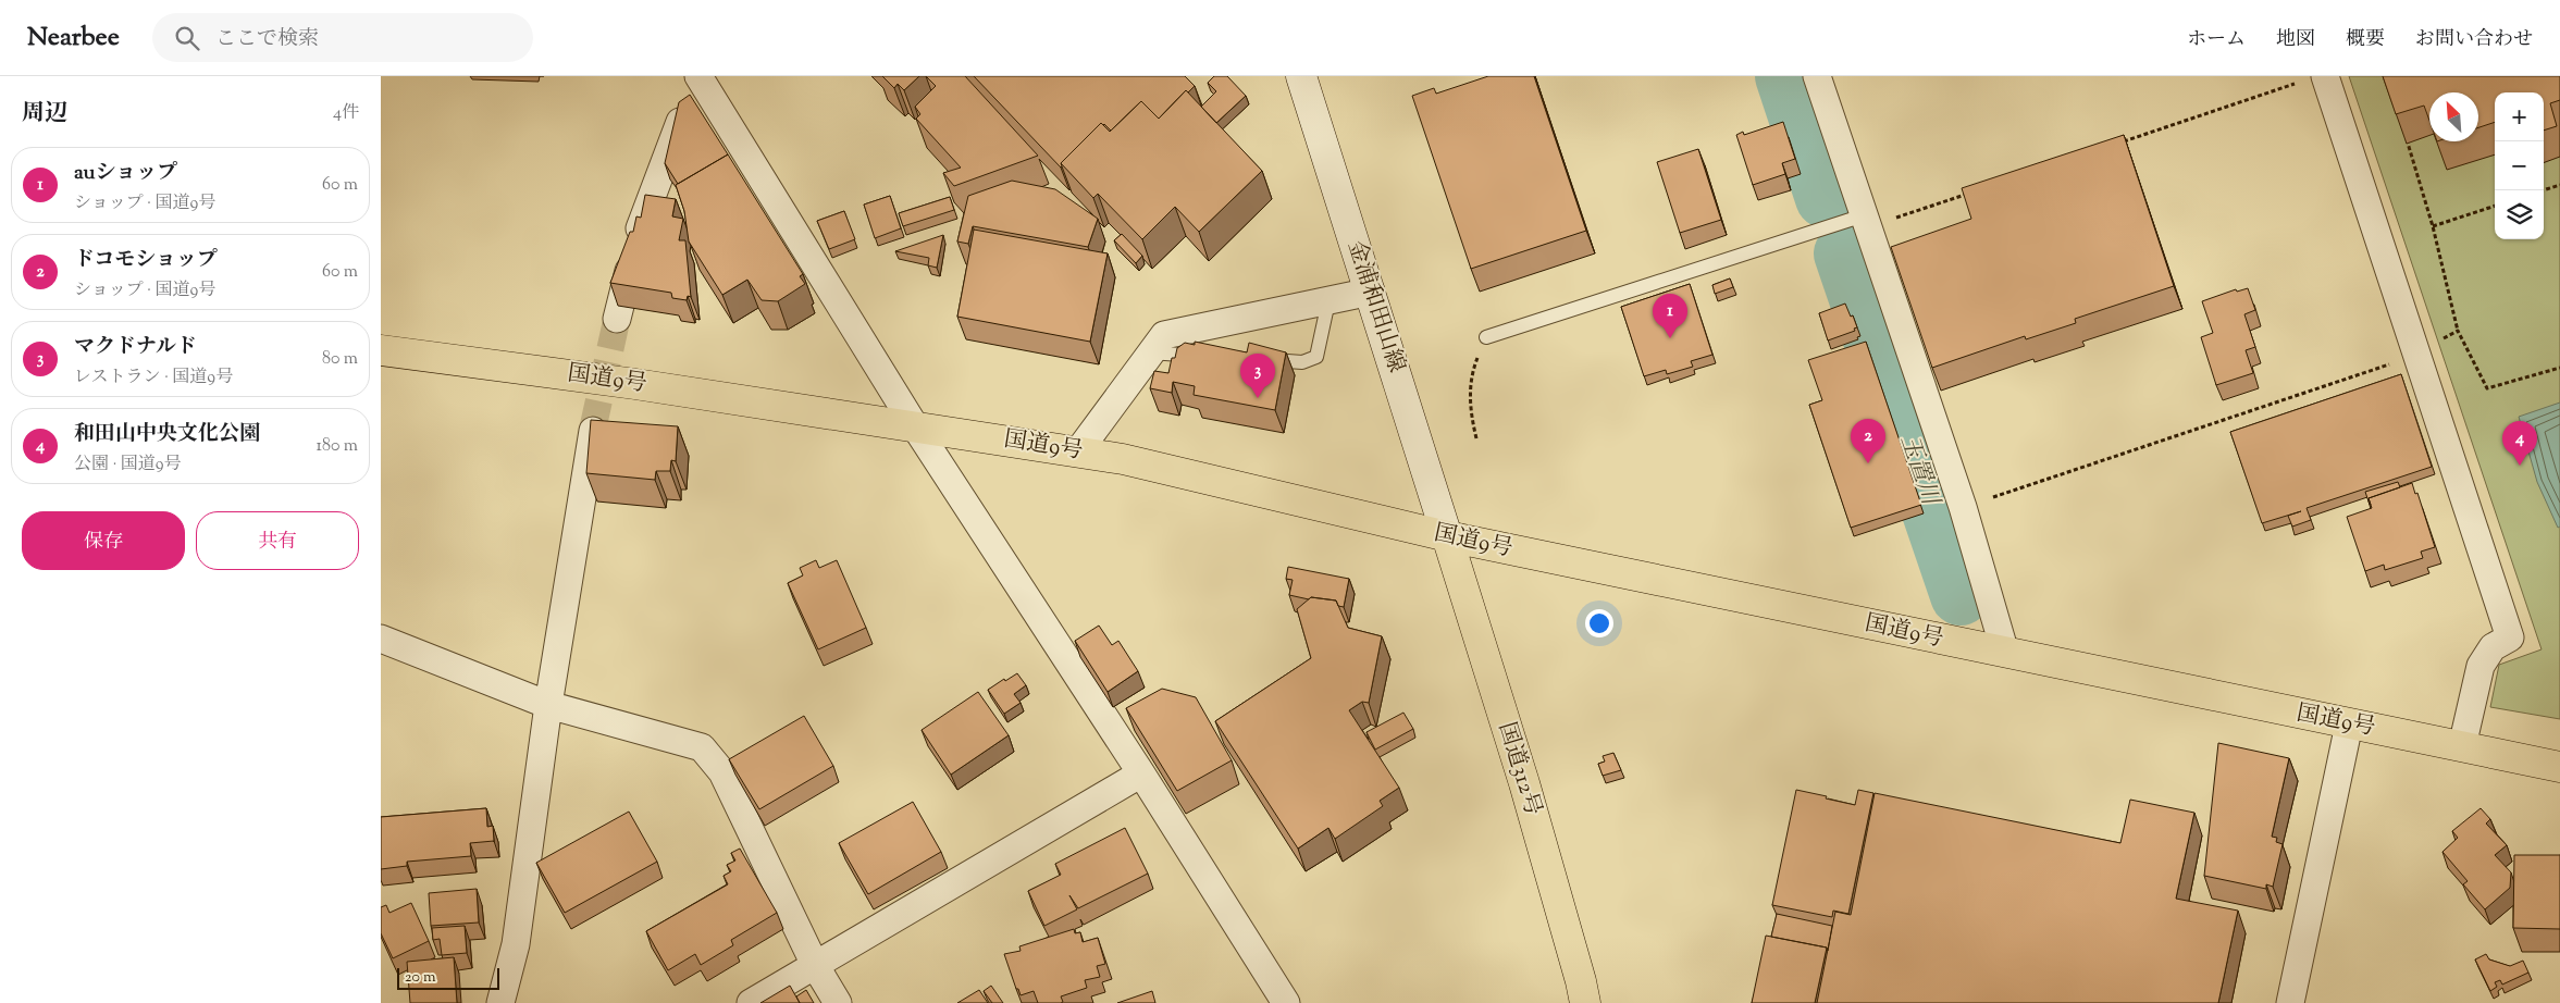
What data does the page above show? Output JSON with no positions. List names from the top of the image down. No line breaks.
{"streets":{"highway":["国道9号","国道312号"],"main road":["金浦和田山線"]},"crossings":[["金浦和田山線","国道9号"],["金浦和田山線","国道312号"],["国道9号","国道312号"]],"water":["玉置川"],"scale_bar":"20 m","north":"top left","page":{"header":"Nearbee","search":"ここで検索","nav":["ホーム","地図","概要","お問い合わせ"],"heading":["周辺","4件"],"map_buttons":["+","−"],"list":[{"mark":"1","name":"auショップ","note":"ショップ · 国道9号","value":"60 m"},{"mark":"2","name":"ドコモショップ","note":"ショップ · 国道9号","value":"60 m"},{"mark":"3","name":"マクドナルド","note":"レストラン · 国道9号","value":"80 m"},{"mark":"4","name":"和田山中央文化公園","note":"公園 · 国道9号","value":"180 m"}],"pins":["1","3","2","4"],"buttons":["保存","共有"],"scale":"20 m"}}
